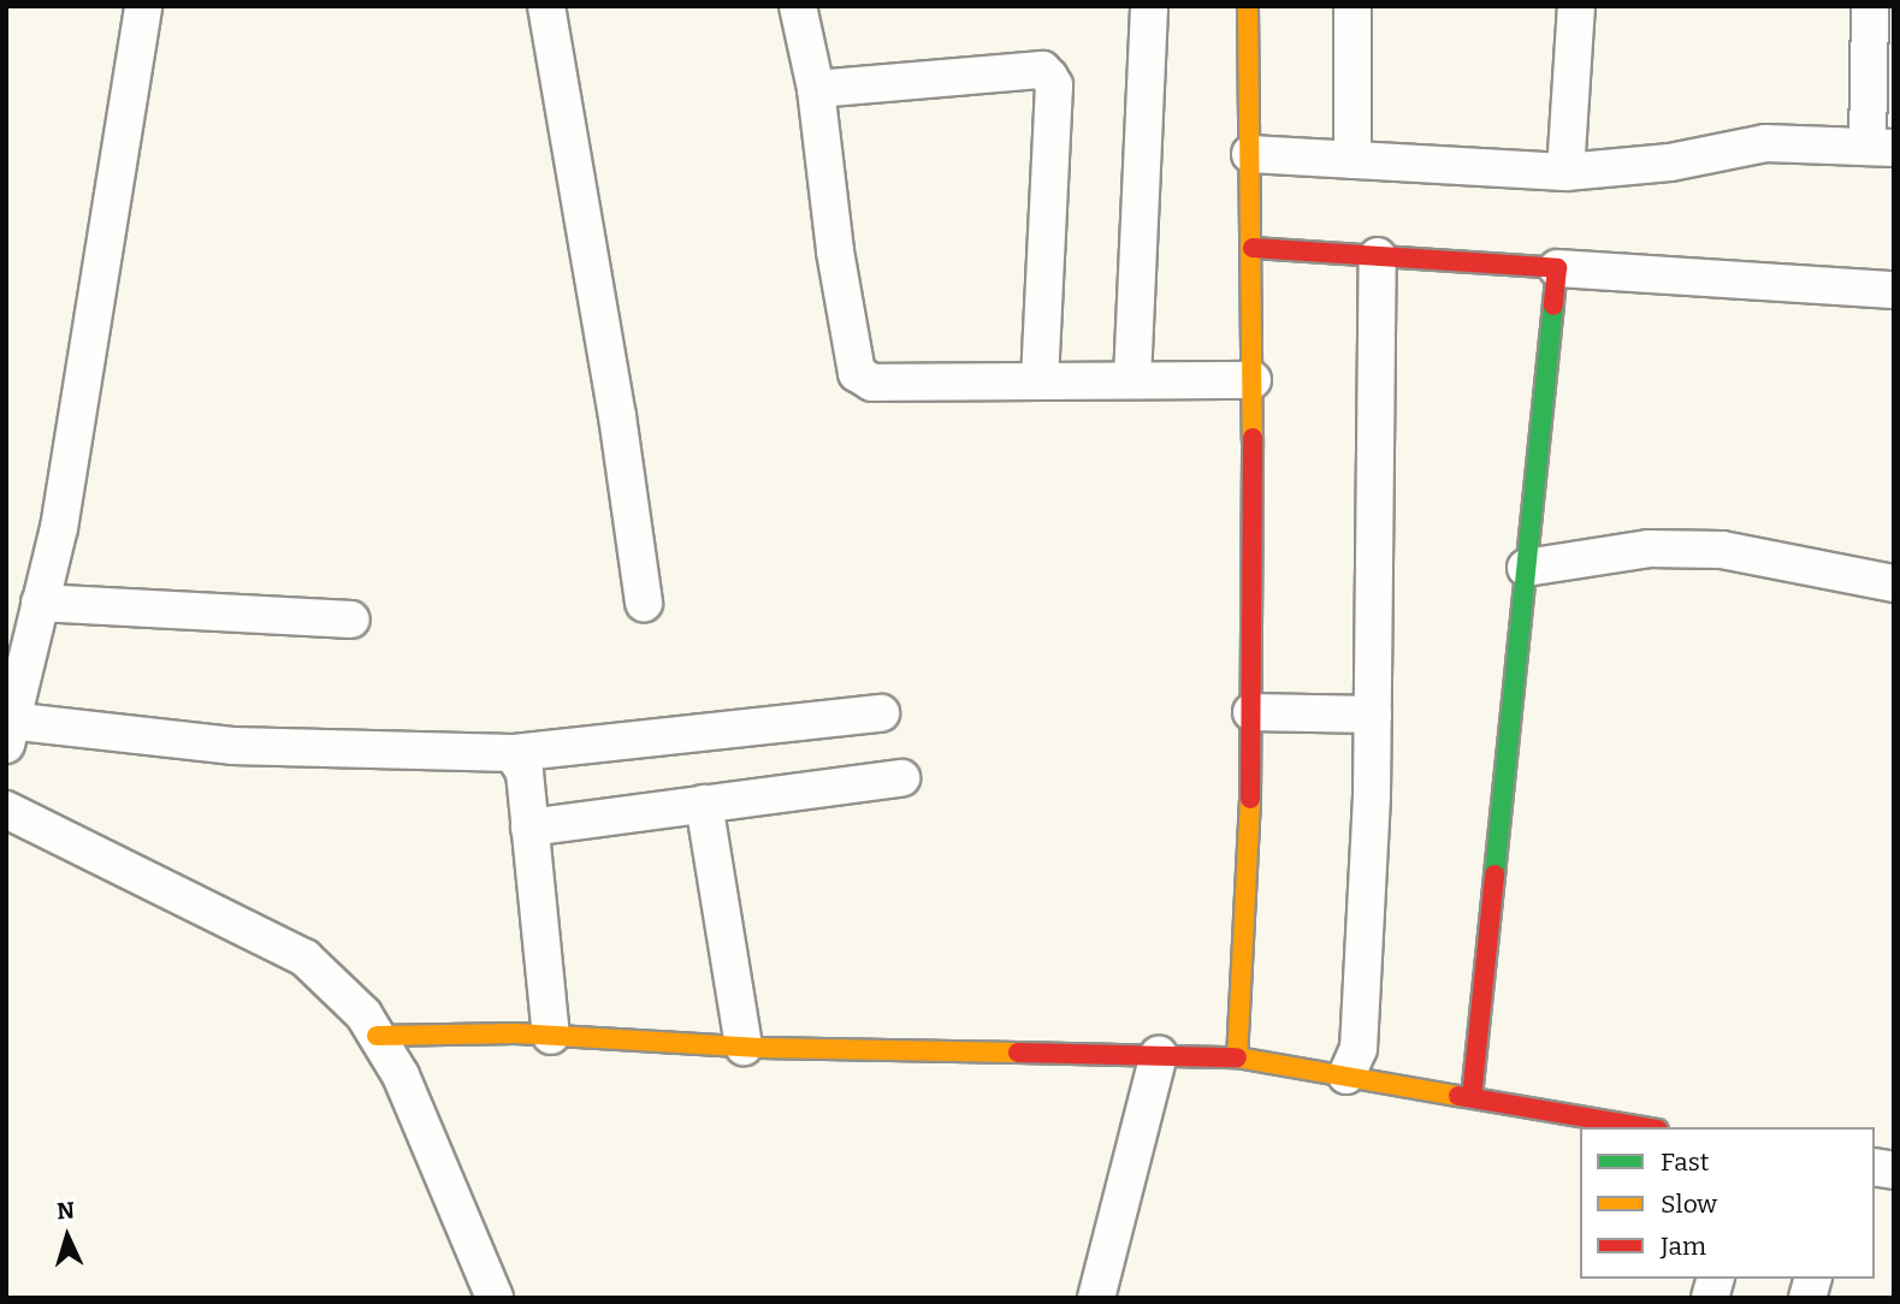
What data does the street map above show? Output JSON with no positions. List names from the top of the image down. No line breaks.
{"legend":["Fast","Slow","Jam"],"north":"top"}
